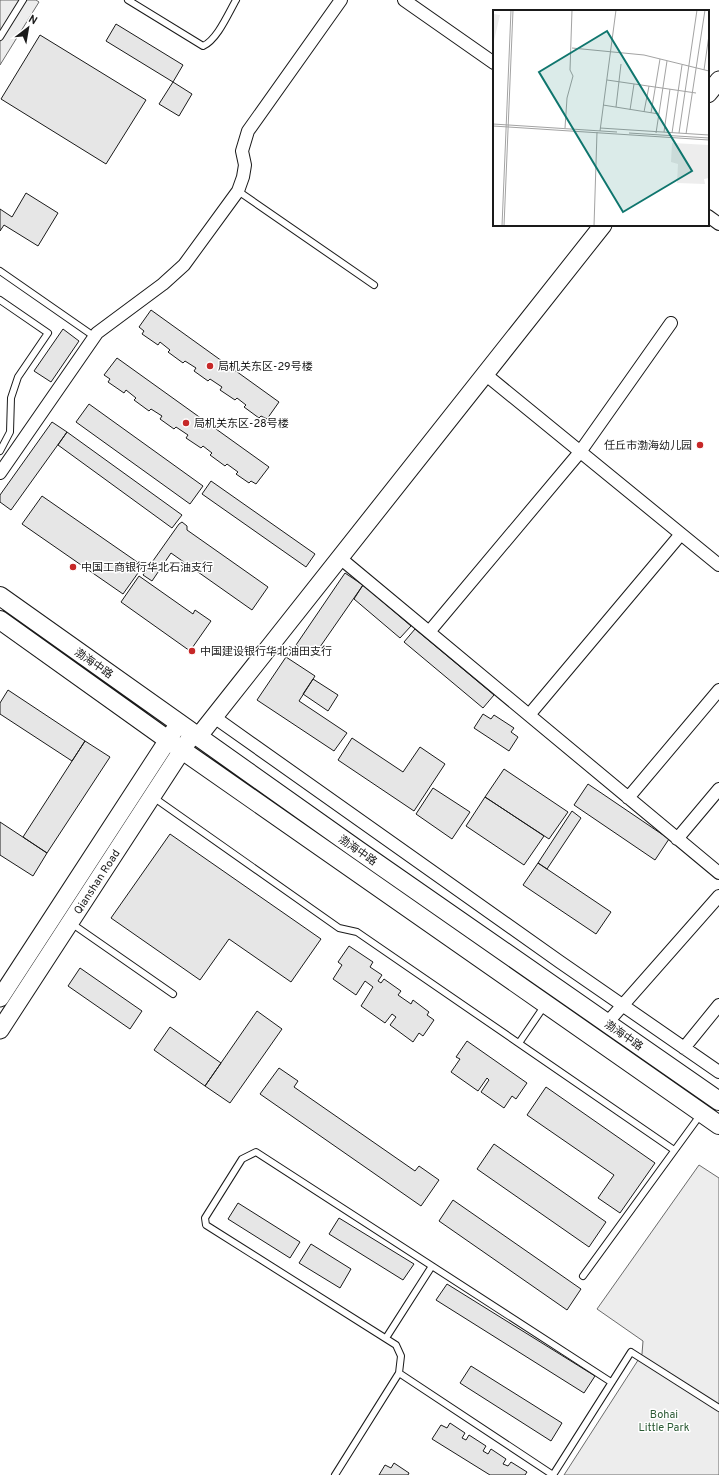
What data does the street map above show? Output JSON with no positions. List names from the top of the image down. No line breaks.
{"streets":{"main road":["渤海中路"],"street":["Qianshan Road"]},"crossings":[["渤海中路","Qianshan Road"]],"parks":["Bohai Little Park"],"places":["局机关东区-29号楼","局机关东区-28号楼","任丘市渤海幼儿园","中国工商银行华北石油支行","中国建设银行华北油田支行"],"north":"top right"}
